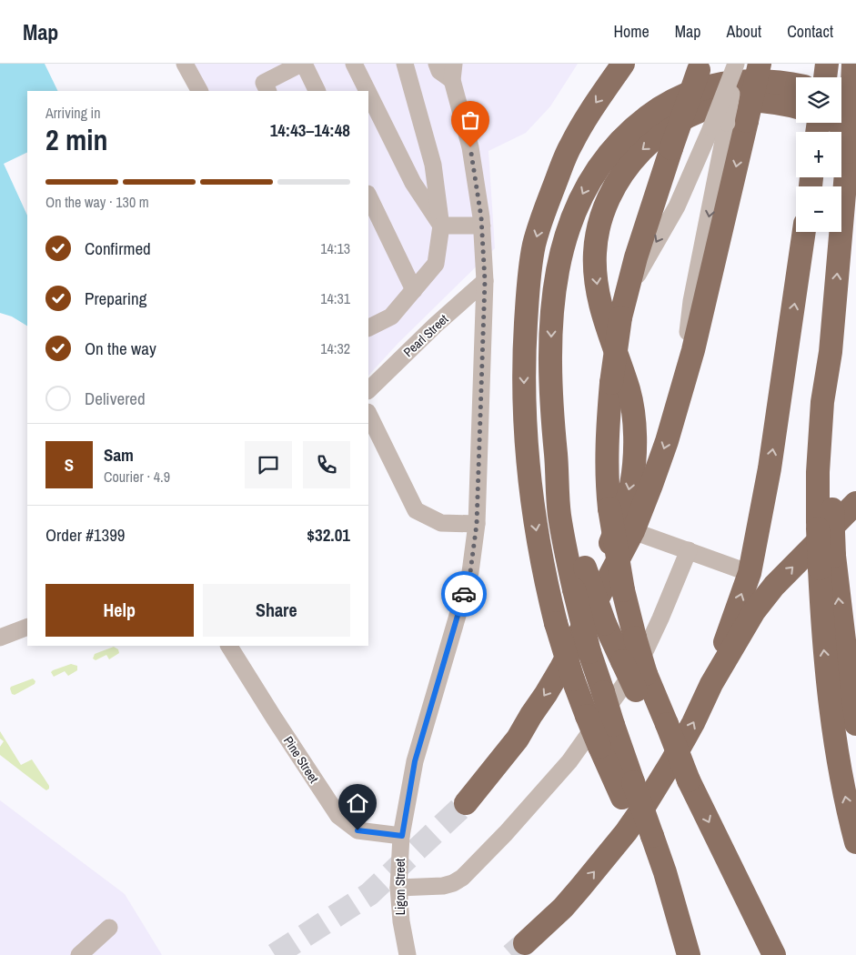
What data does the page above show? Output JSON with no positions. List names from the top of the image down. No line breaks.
{"streets":{"street":["Pearl Street","Pine Street","Ligon Street"]},"crossings":[["Pearl Street","Ligon Street"],["Pine Street","Ligon Street"]],"page":{"header":"Map","nav":["Home","Map","About","Contact"],"map_buttons":["+","−"],"heading":["2 min","Arriving in","14:43–14:48"],"panel":["Sam","Courier · 4.9","Order #1399","$32.01"],"bar":"On the way · 130 m","list":[["Confirmed","14:13"],["Preparing","14:31"],["On the way","14:32"],"Delivered"],"round":"S","buttons":["Help","Share"]}}
